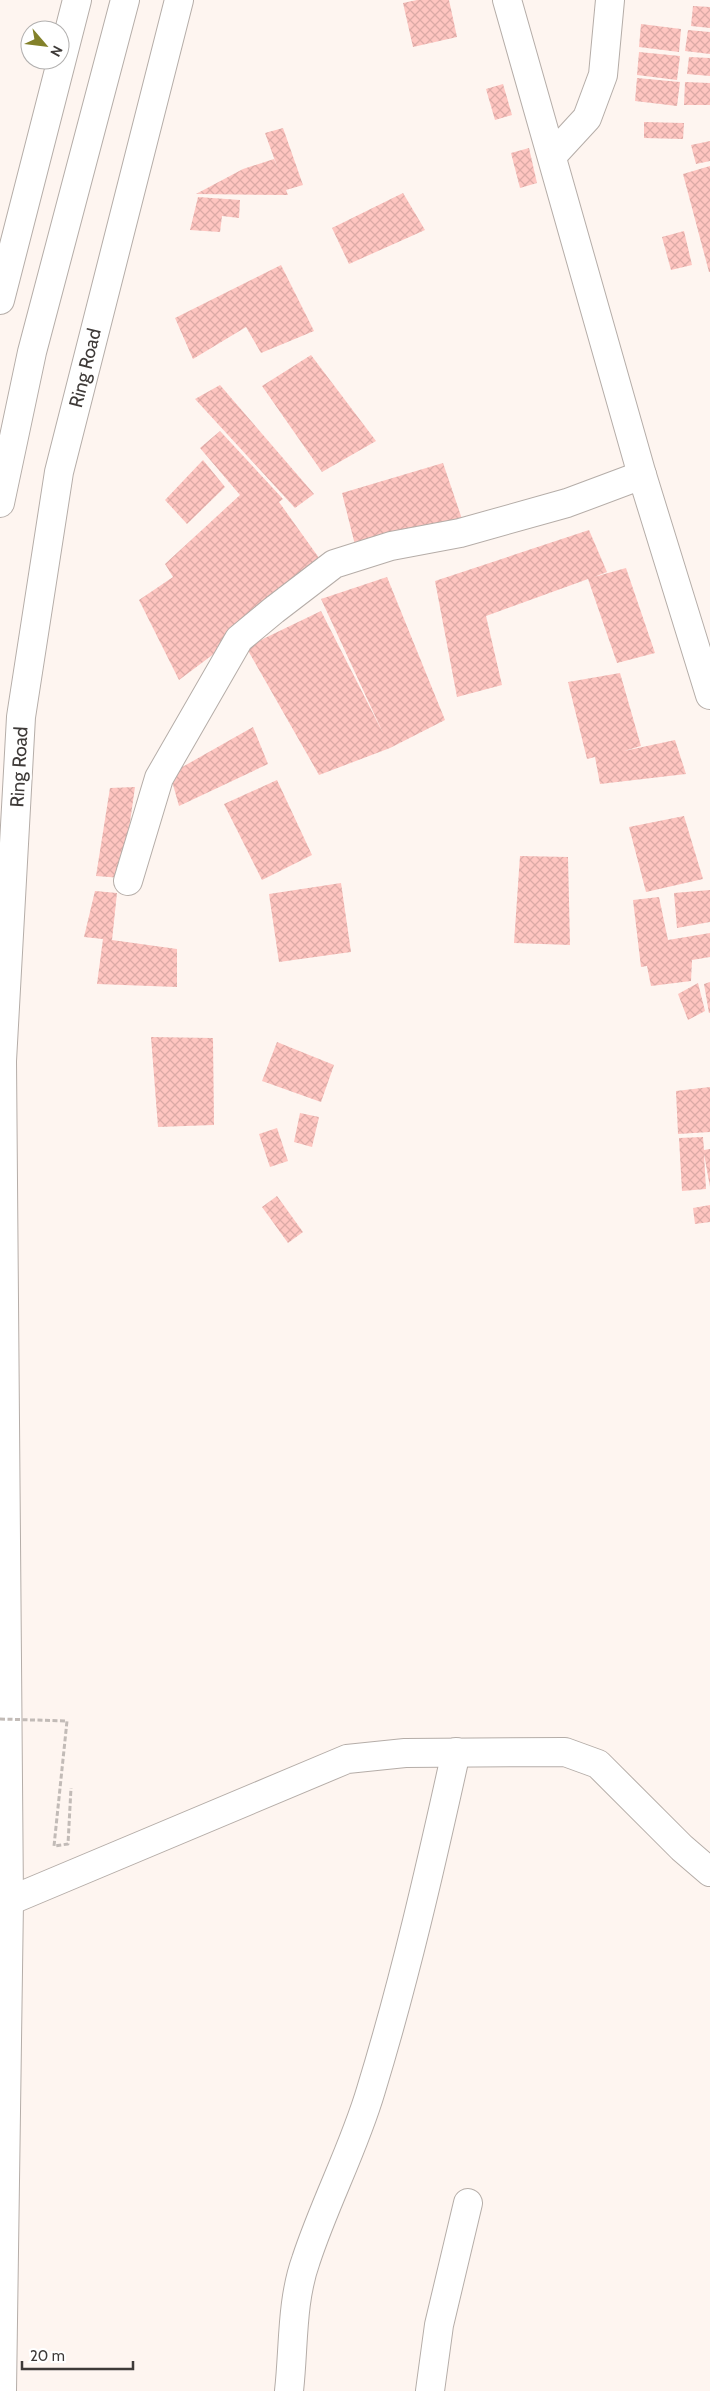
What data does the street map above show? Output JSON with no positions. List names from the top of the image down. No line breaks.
{"streets":{"main road":["Ring Road"]},"scale_bar":"20 m","north":"bottom right"}
